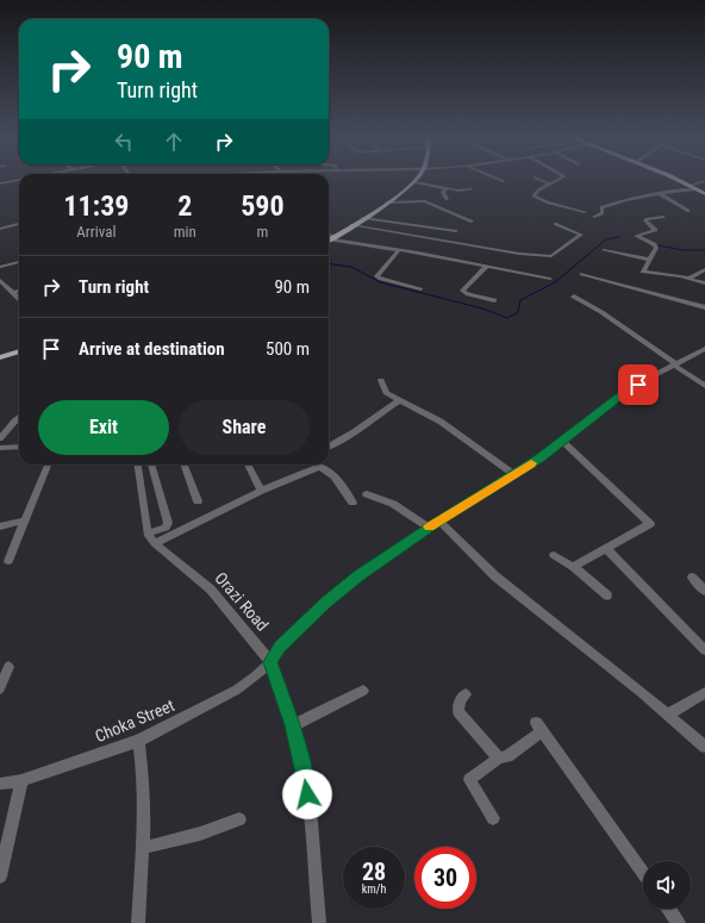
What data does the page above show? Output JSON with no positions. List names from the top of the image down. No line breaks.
{"streets":{"street":["Orazi Road","Choka Street"]},"crossings":[["Orazi Road","Choka Street"]],"page":{"turn":["90 m","Turn right"],"eta":["11:39","Arrival","2","min","590","m"],"list":[{"name":"Turn right","value":"90 m"},{"name":"Arrive at destination","value":"500 m"}],"buttons":["Exit","Share"],"speed":"28 km/h","limit":"30"}}
